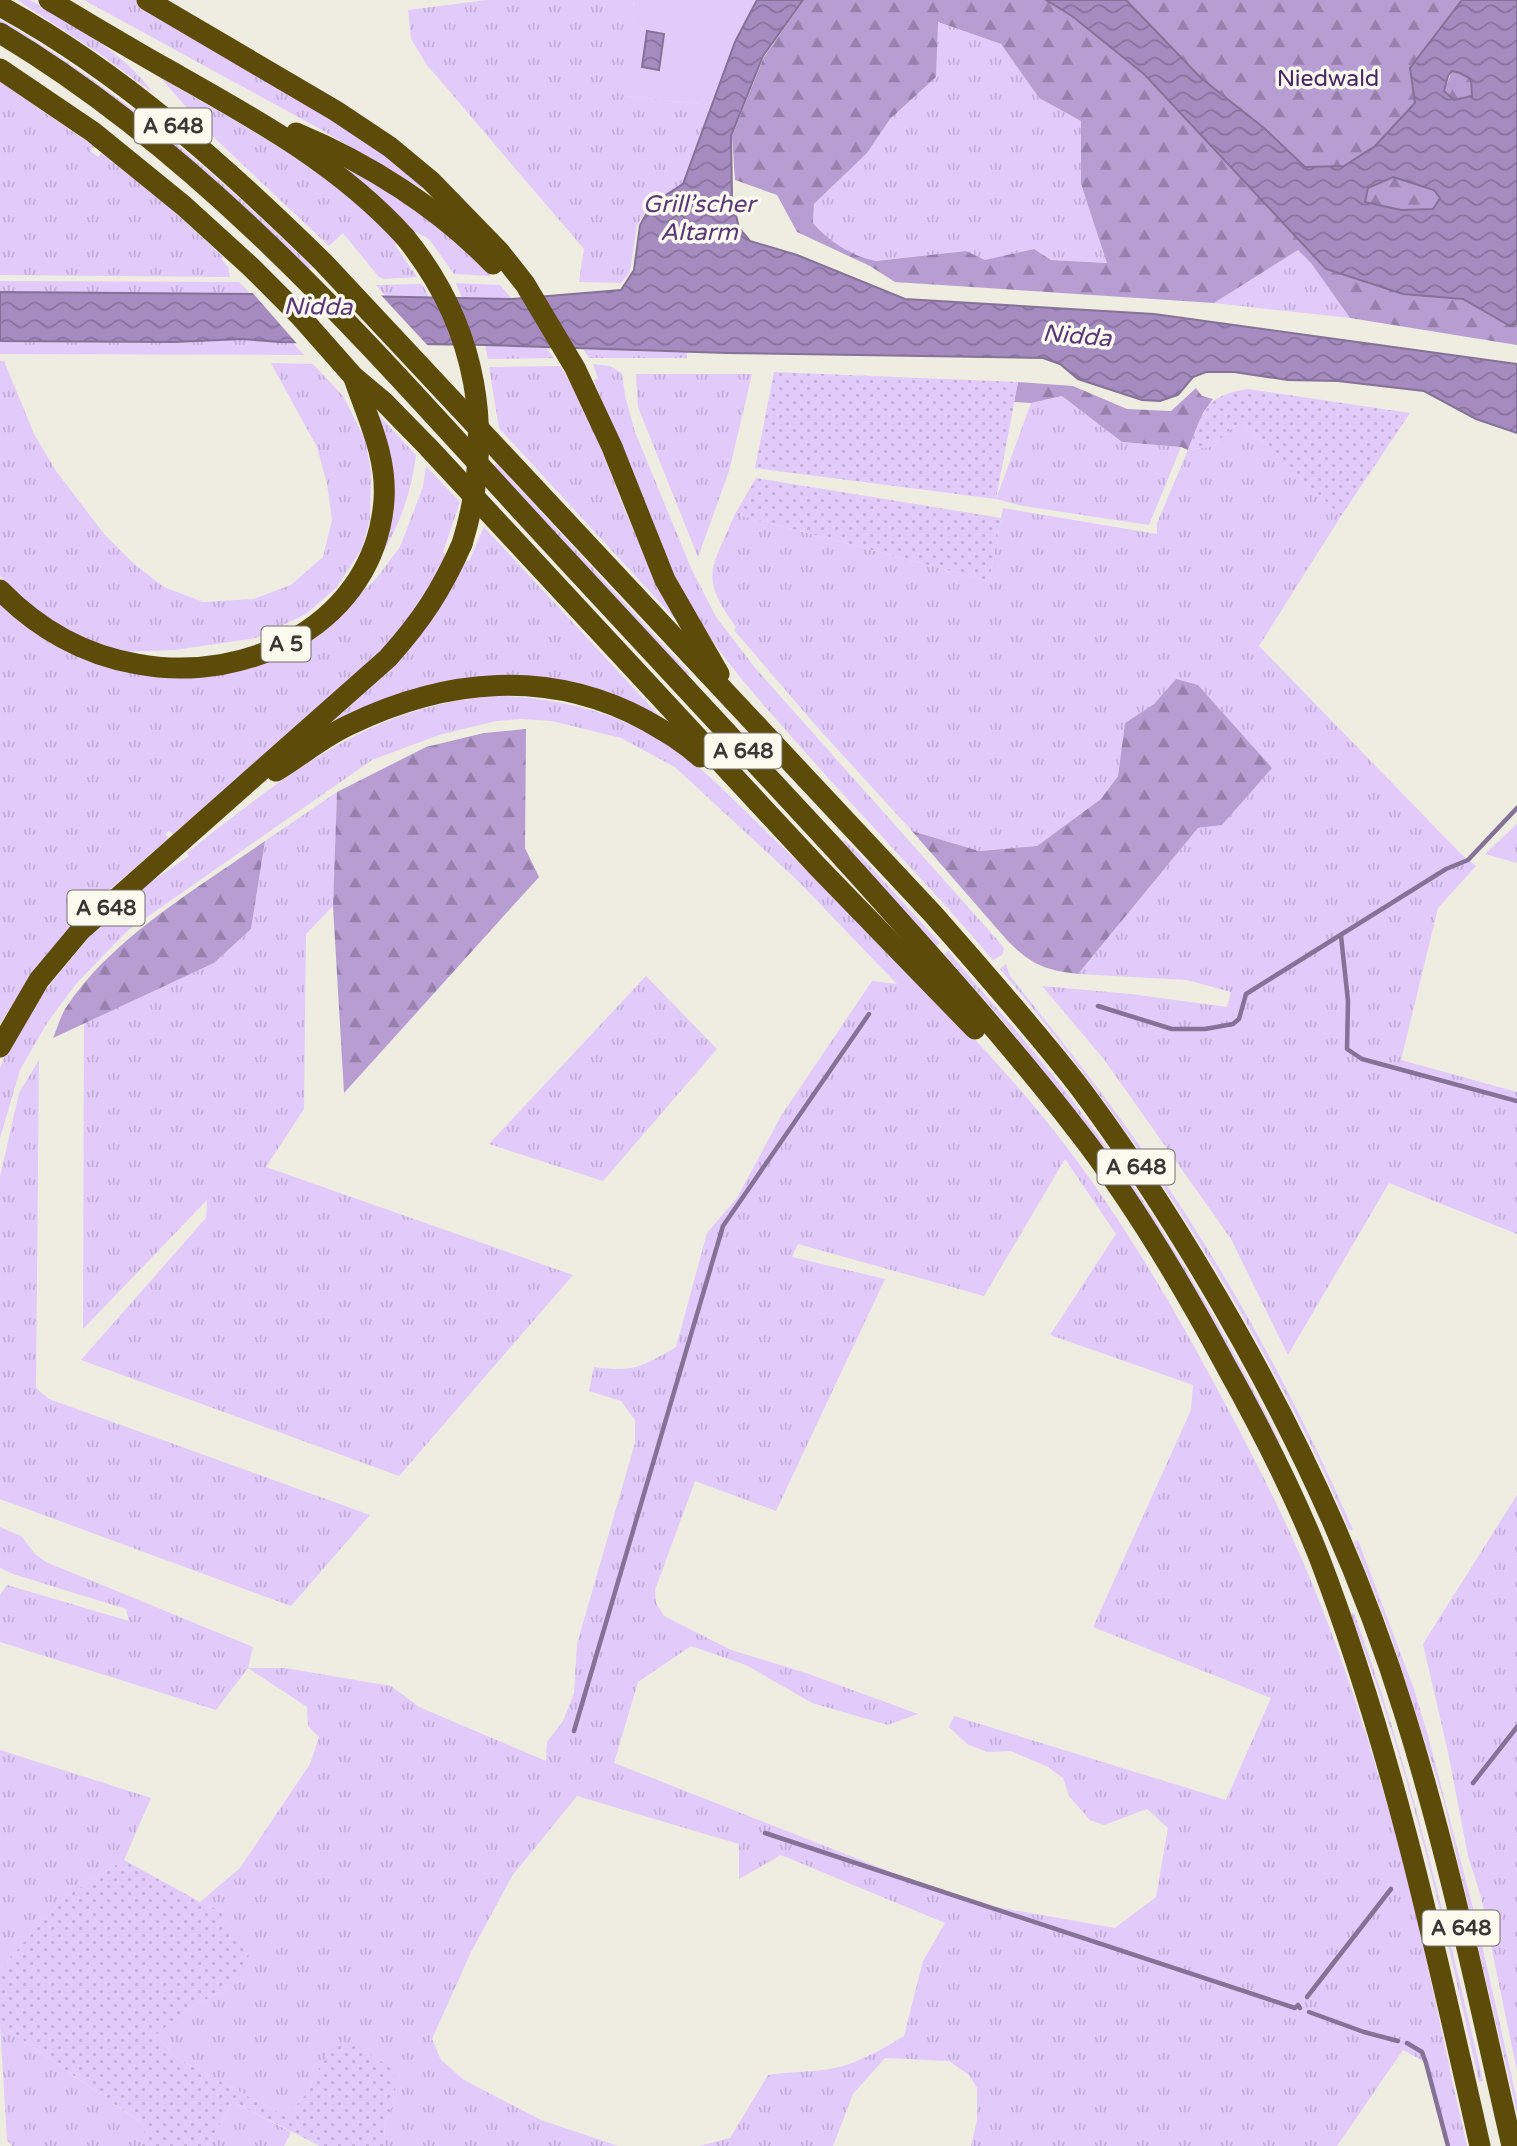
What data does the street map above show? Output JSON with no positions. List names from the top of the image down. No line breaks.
{"streets":{"highway":["A 648","A 5"]},"crossings":[["A 648","A 5"]],"water":["Grill’scher Altarm","Nidda"],"parks":["Niedwald"]}
